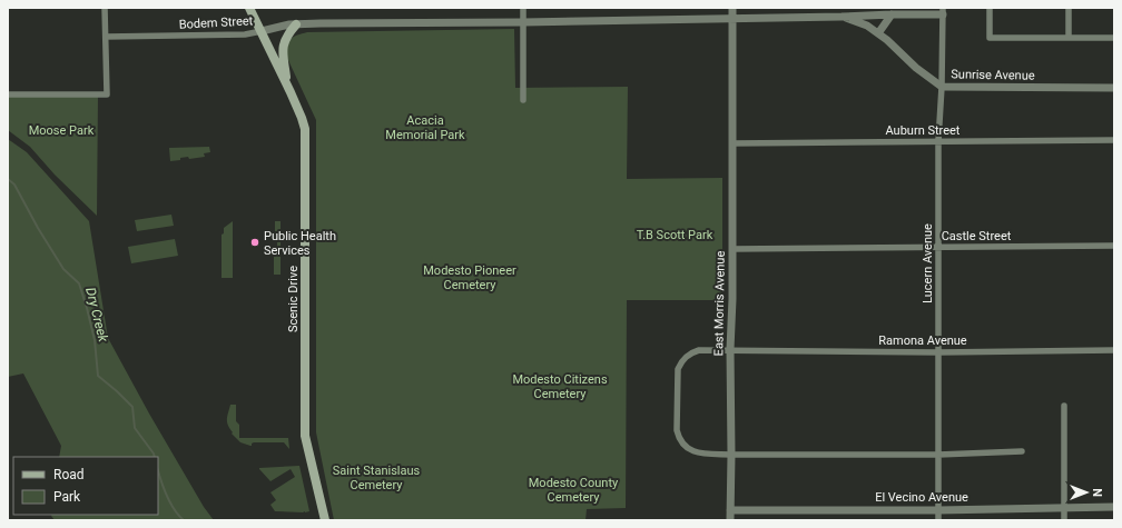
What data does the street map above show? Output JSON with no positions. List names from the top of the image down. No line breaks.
{"streets":{"main road":["Scenic Drive"],"street":["Bodem Street","Sunrise Avenue","Auburn Street","Castle Street","Lucern Avenue","East Morris Avenue","Ramona Avenue","El Vecino Avenue"]},"crossings":[["Bodem Street","Sunrise Avenue"],["Bodem Street","Lucern Avenue"],["Bodem Street","Scenic Drive"],["Bodem Street","East Morris Avenue"],["Sunrise Avenue","Lucern Avenue"],["Auburn Street","Lucern Avenue"],["Auburn Street","East Morris Avenue"],["Castle Street","Lucern Avenue"],["Castle Street","East Morris Avenue"],["Lucern Avenue","Ramona Avenue"],["Lucern Avenue","El Vecino Avenue"],["East Morris Avenue","Ramona Avenue"],["East Morris Avenue","El Vecino Avenue"]],"water":["Dry Creek"],"parks":["Acacia Memorial Park","Moose Park","T.B Scott Park","Modesto Pioneer Cemetery","Modesto Citizens Cemetery","Saint Stanislaus Cemetery","Modesto County Cemetery"],"places":["Public Health Services"],"legend":["Road","Park"],"north":"right"}
